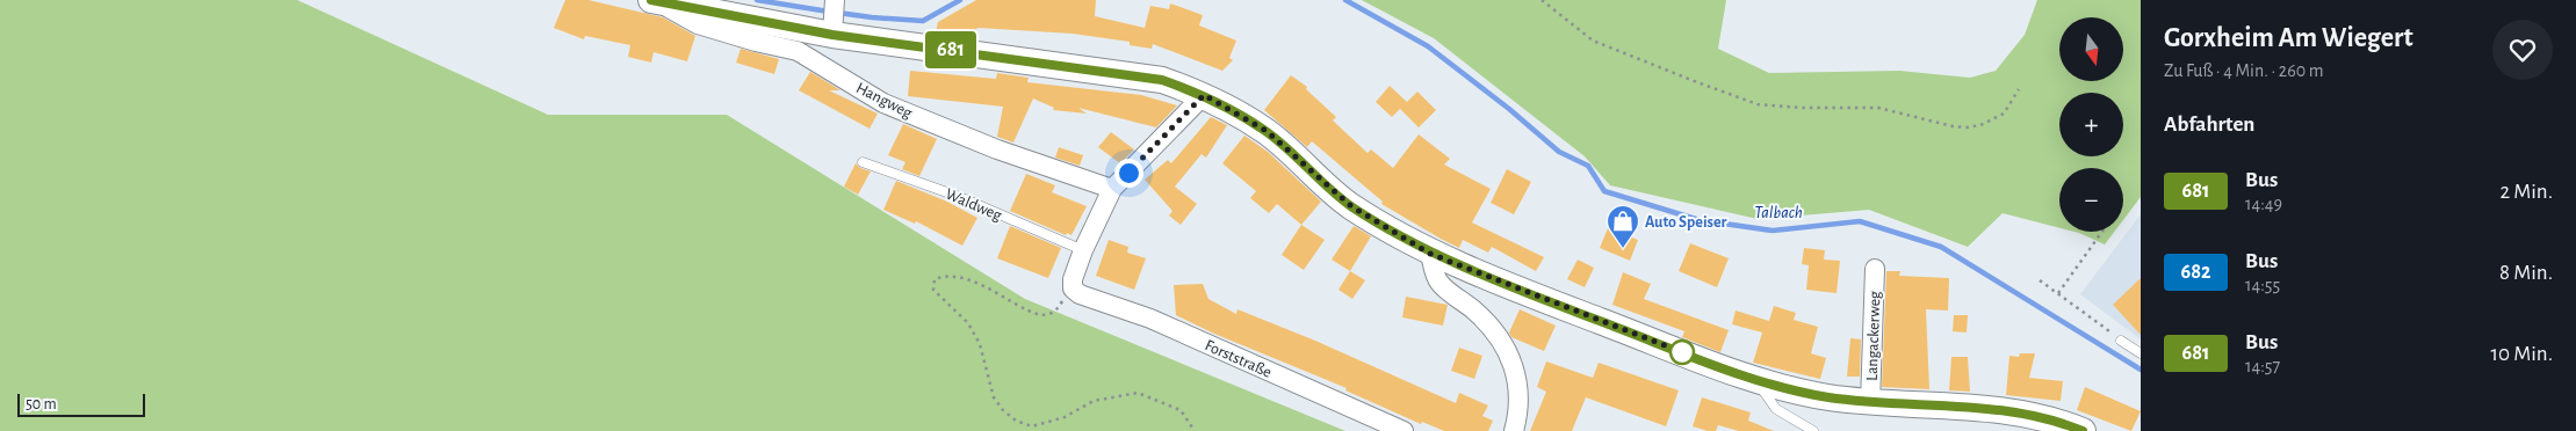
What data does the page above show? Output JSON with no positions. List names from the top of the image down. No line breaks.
{"streets":{"street":["Hangweg","Langackerweg","Forststraße"],"lane":["Waldweg"]},"water":["Talbach"],"places":{"shop":["Auto Speiser"]},"lines":["bus line 681"],"scale_bar":"50 m","north":"bottom","page":{"on_map":"681","heading":[["Gorxheim Am Wiegert","Zu Fuß · 4 Min. · 260 m"],"Abfahrten"],"map_buttons":["+","−"],"list":[{"mark":"681","name":"Bus","note":"14:49","value":"2 Min."},{"mark":"682","name":"Bus","note":"14:55","value":"8 Min."},{"mark":"681","name":"Bus","note":"14:57","value":"10 Min."}],"scale":"50 m"}}
